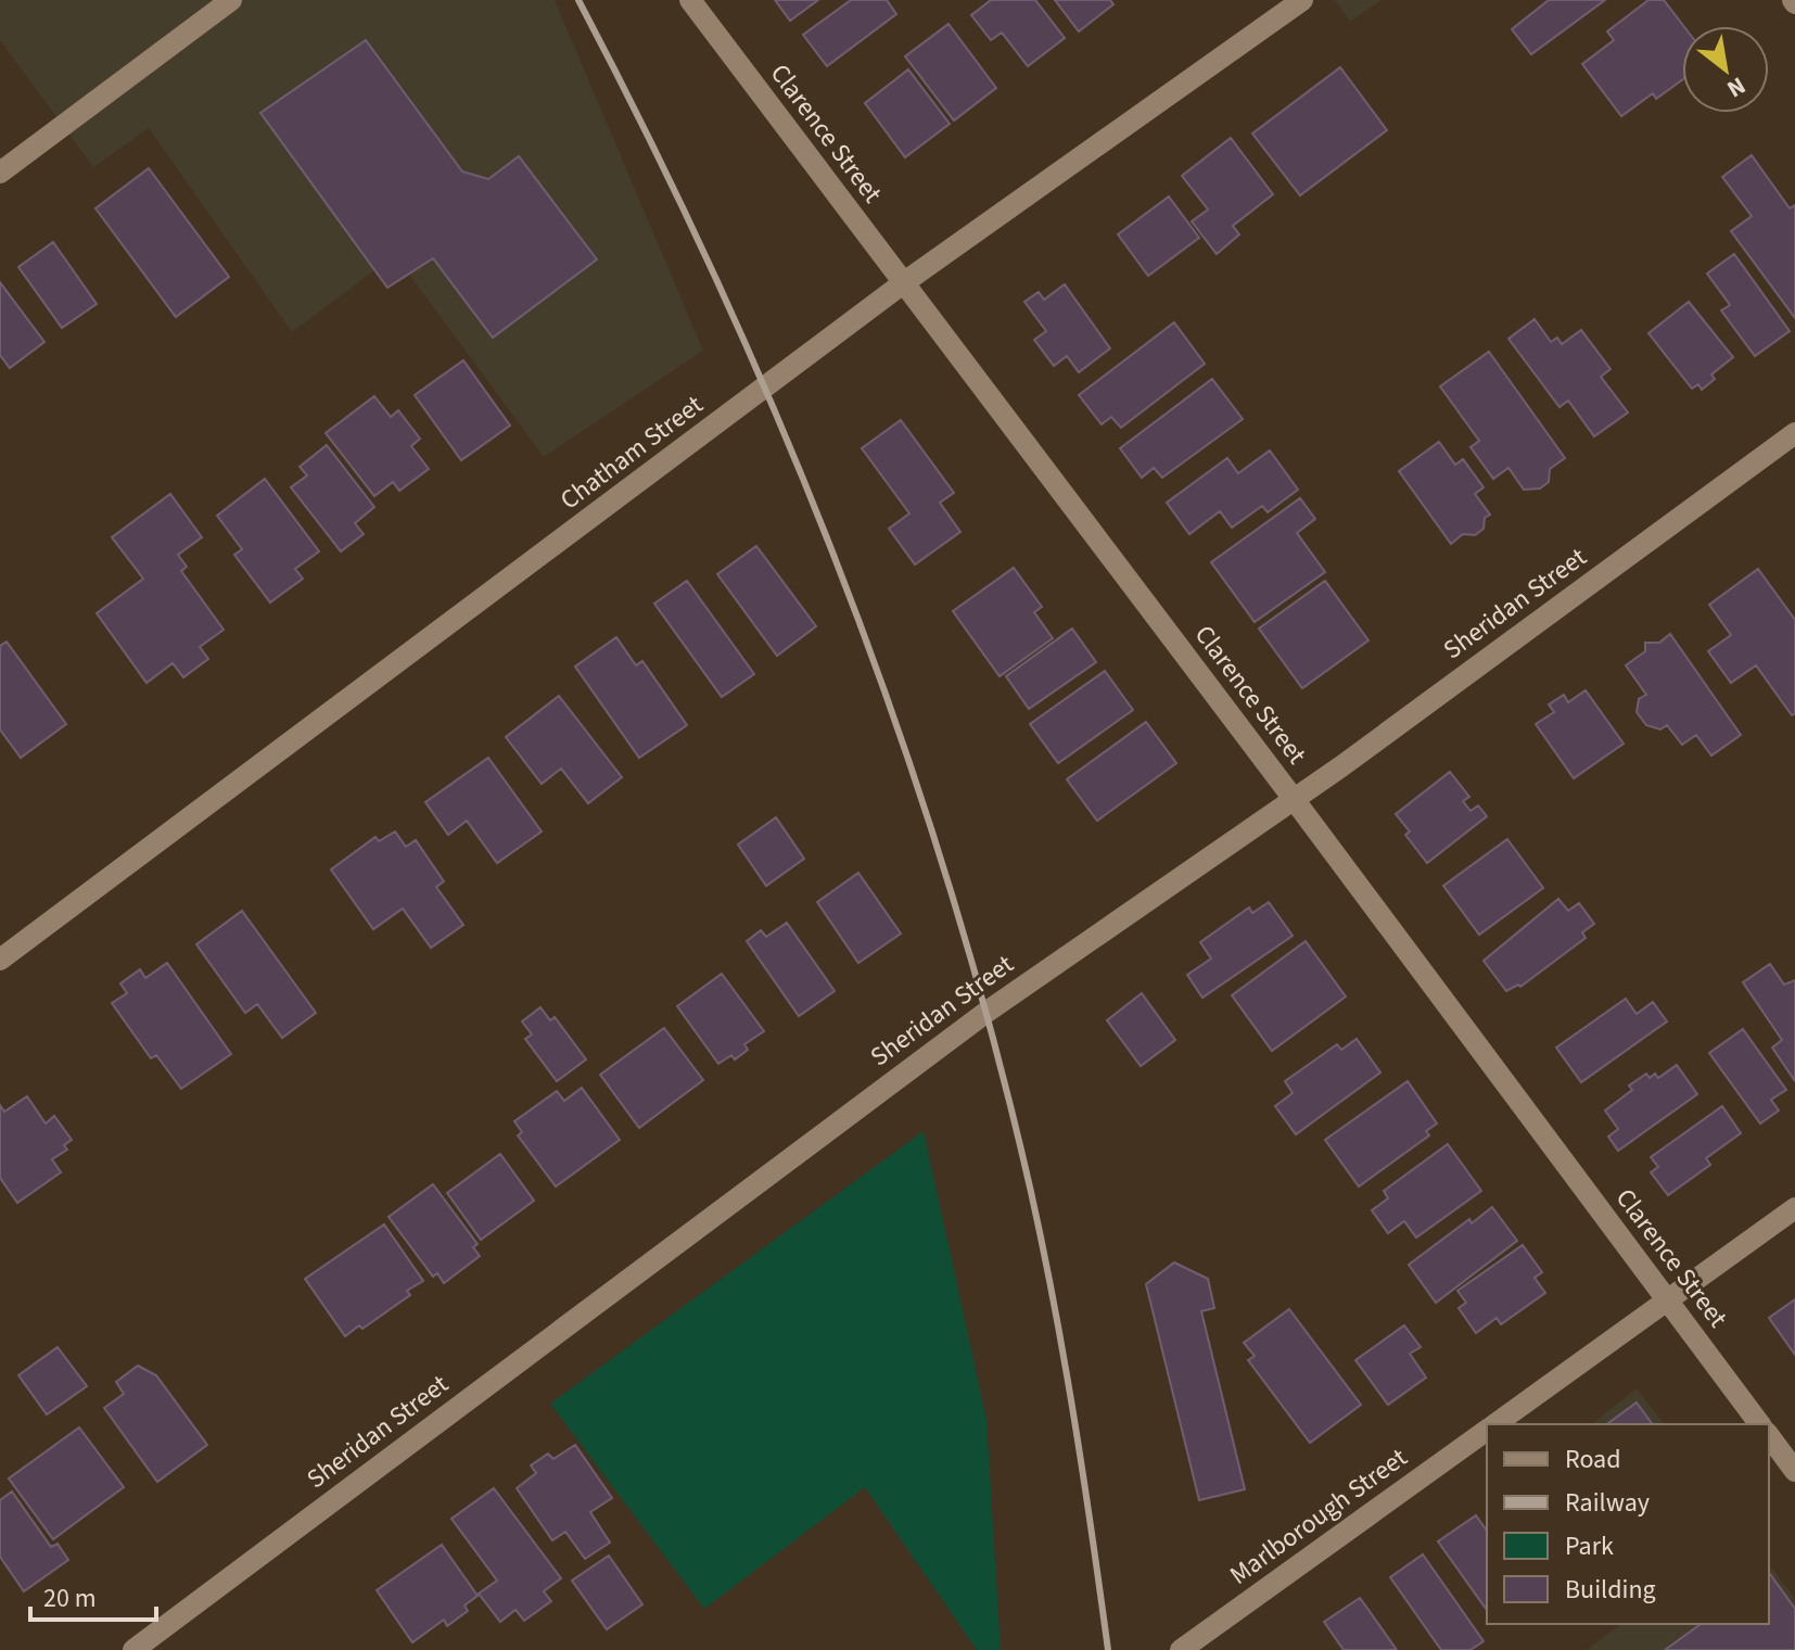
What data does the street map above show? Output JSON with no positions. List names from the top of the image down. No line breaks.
{"streets":{"street":["Clarence Street","Chatham Street","Sheridan Street","Marlborough Street"]},"crossings":[["Clarence Street","Chatham Street"],["Clarence Street","Sheridan Street"],["Clarence Street","Marlborough Street"]],"legend":["Road","Railway","Park","Building"],"scale_bar":"20 m","north":"bottom right"}
